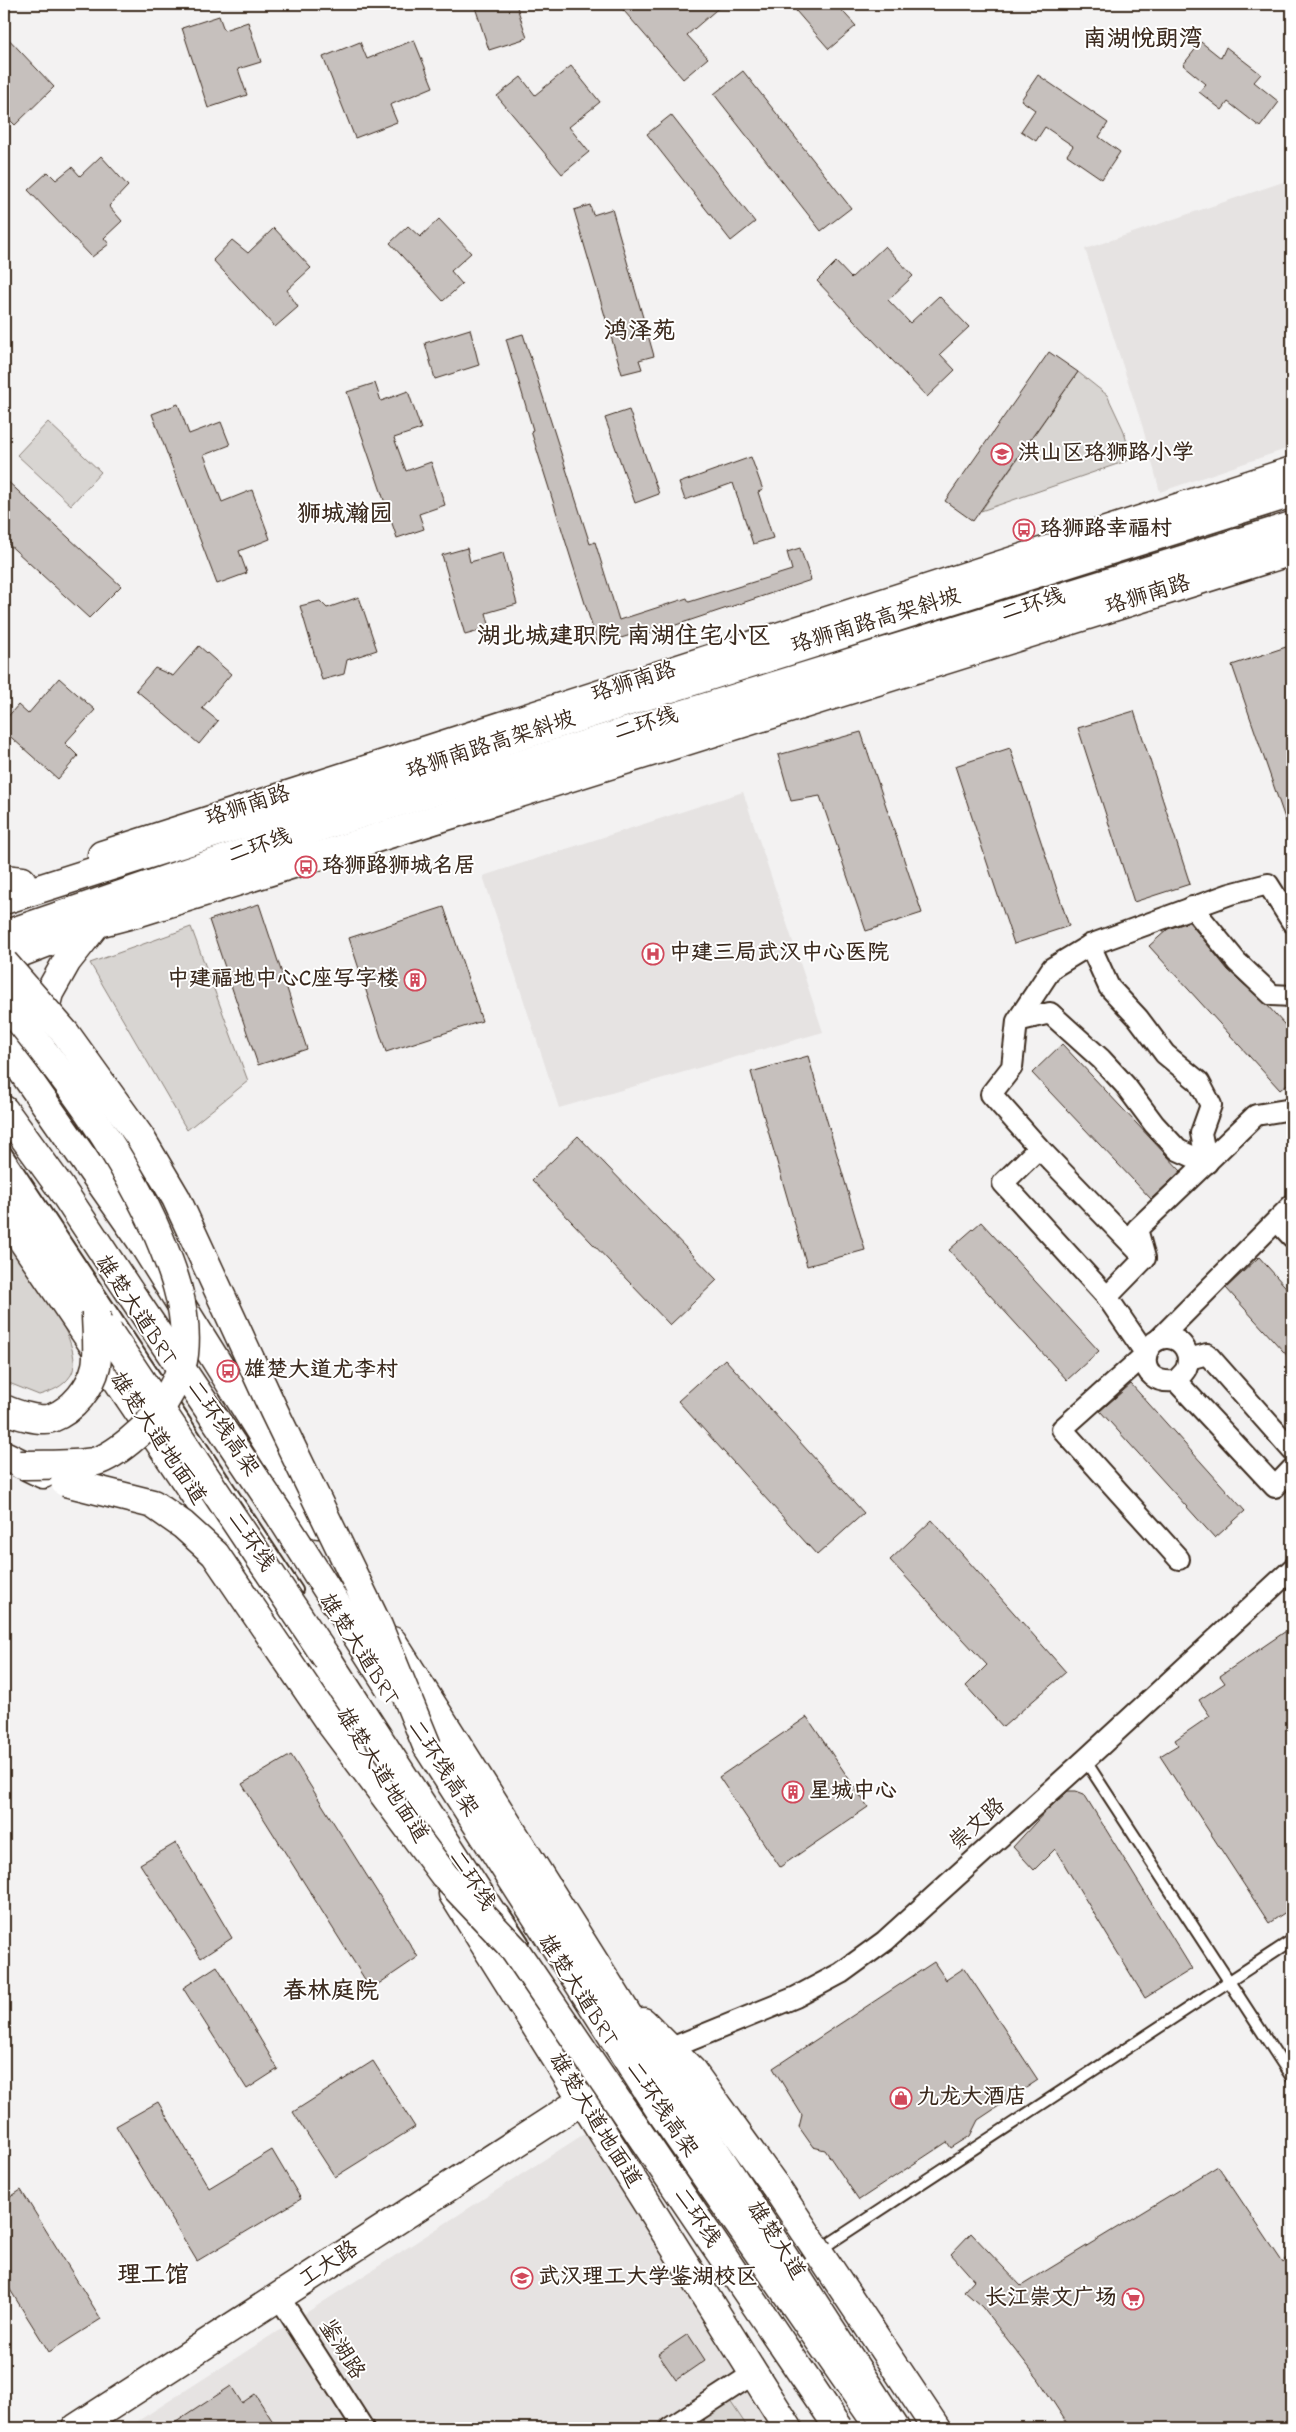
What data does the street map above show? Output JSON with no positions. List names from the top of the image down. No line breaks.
{"streets":{"main road":["珞狮南路","二环线","珞狮南路高架斜坡","二环线高架","雄楚大道地面道","雄楚大道","工大路"],"street":["崇文路","鉴湖路"],"lane":["雄楚大道BRT"]},"crossings":[["珞狮南路","珞狮南路高架斜坡"],["雄楚大道地面道","工大路"],["崇文路","雄楚大道"],["工大路","鉴湖路"]],"districts":["南湖悦朗湾","鸿泽苑","狮城瀚园","湖北城建职院 南湖住宅小区","春林庭院","理工馆"],"places":{"school or university":["洪山区珞狮路小学","武汉理工大学鉴湖校区"],"bus stop":["珞狮路幸福村","珞狮路狮城名居","雄楚大道尤李村"],"hospital":["中建三局武汉中心医院"],"building":["中建福地中心C座写字楼","星城中心"],"shop":["九龙大酒店"],"supermarket":["长江崇文广场"]}}
